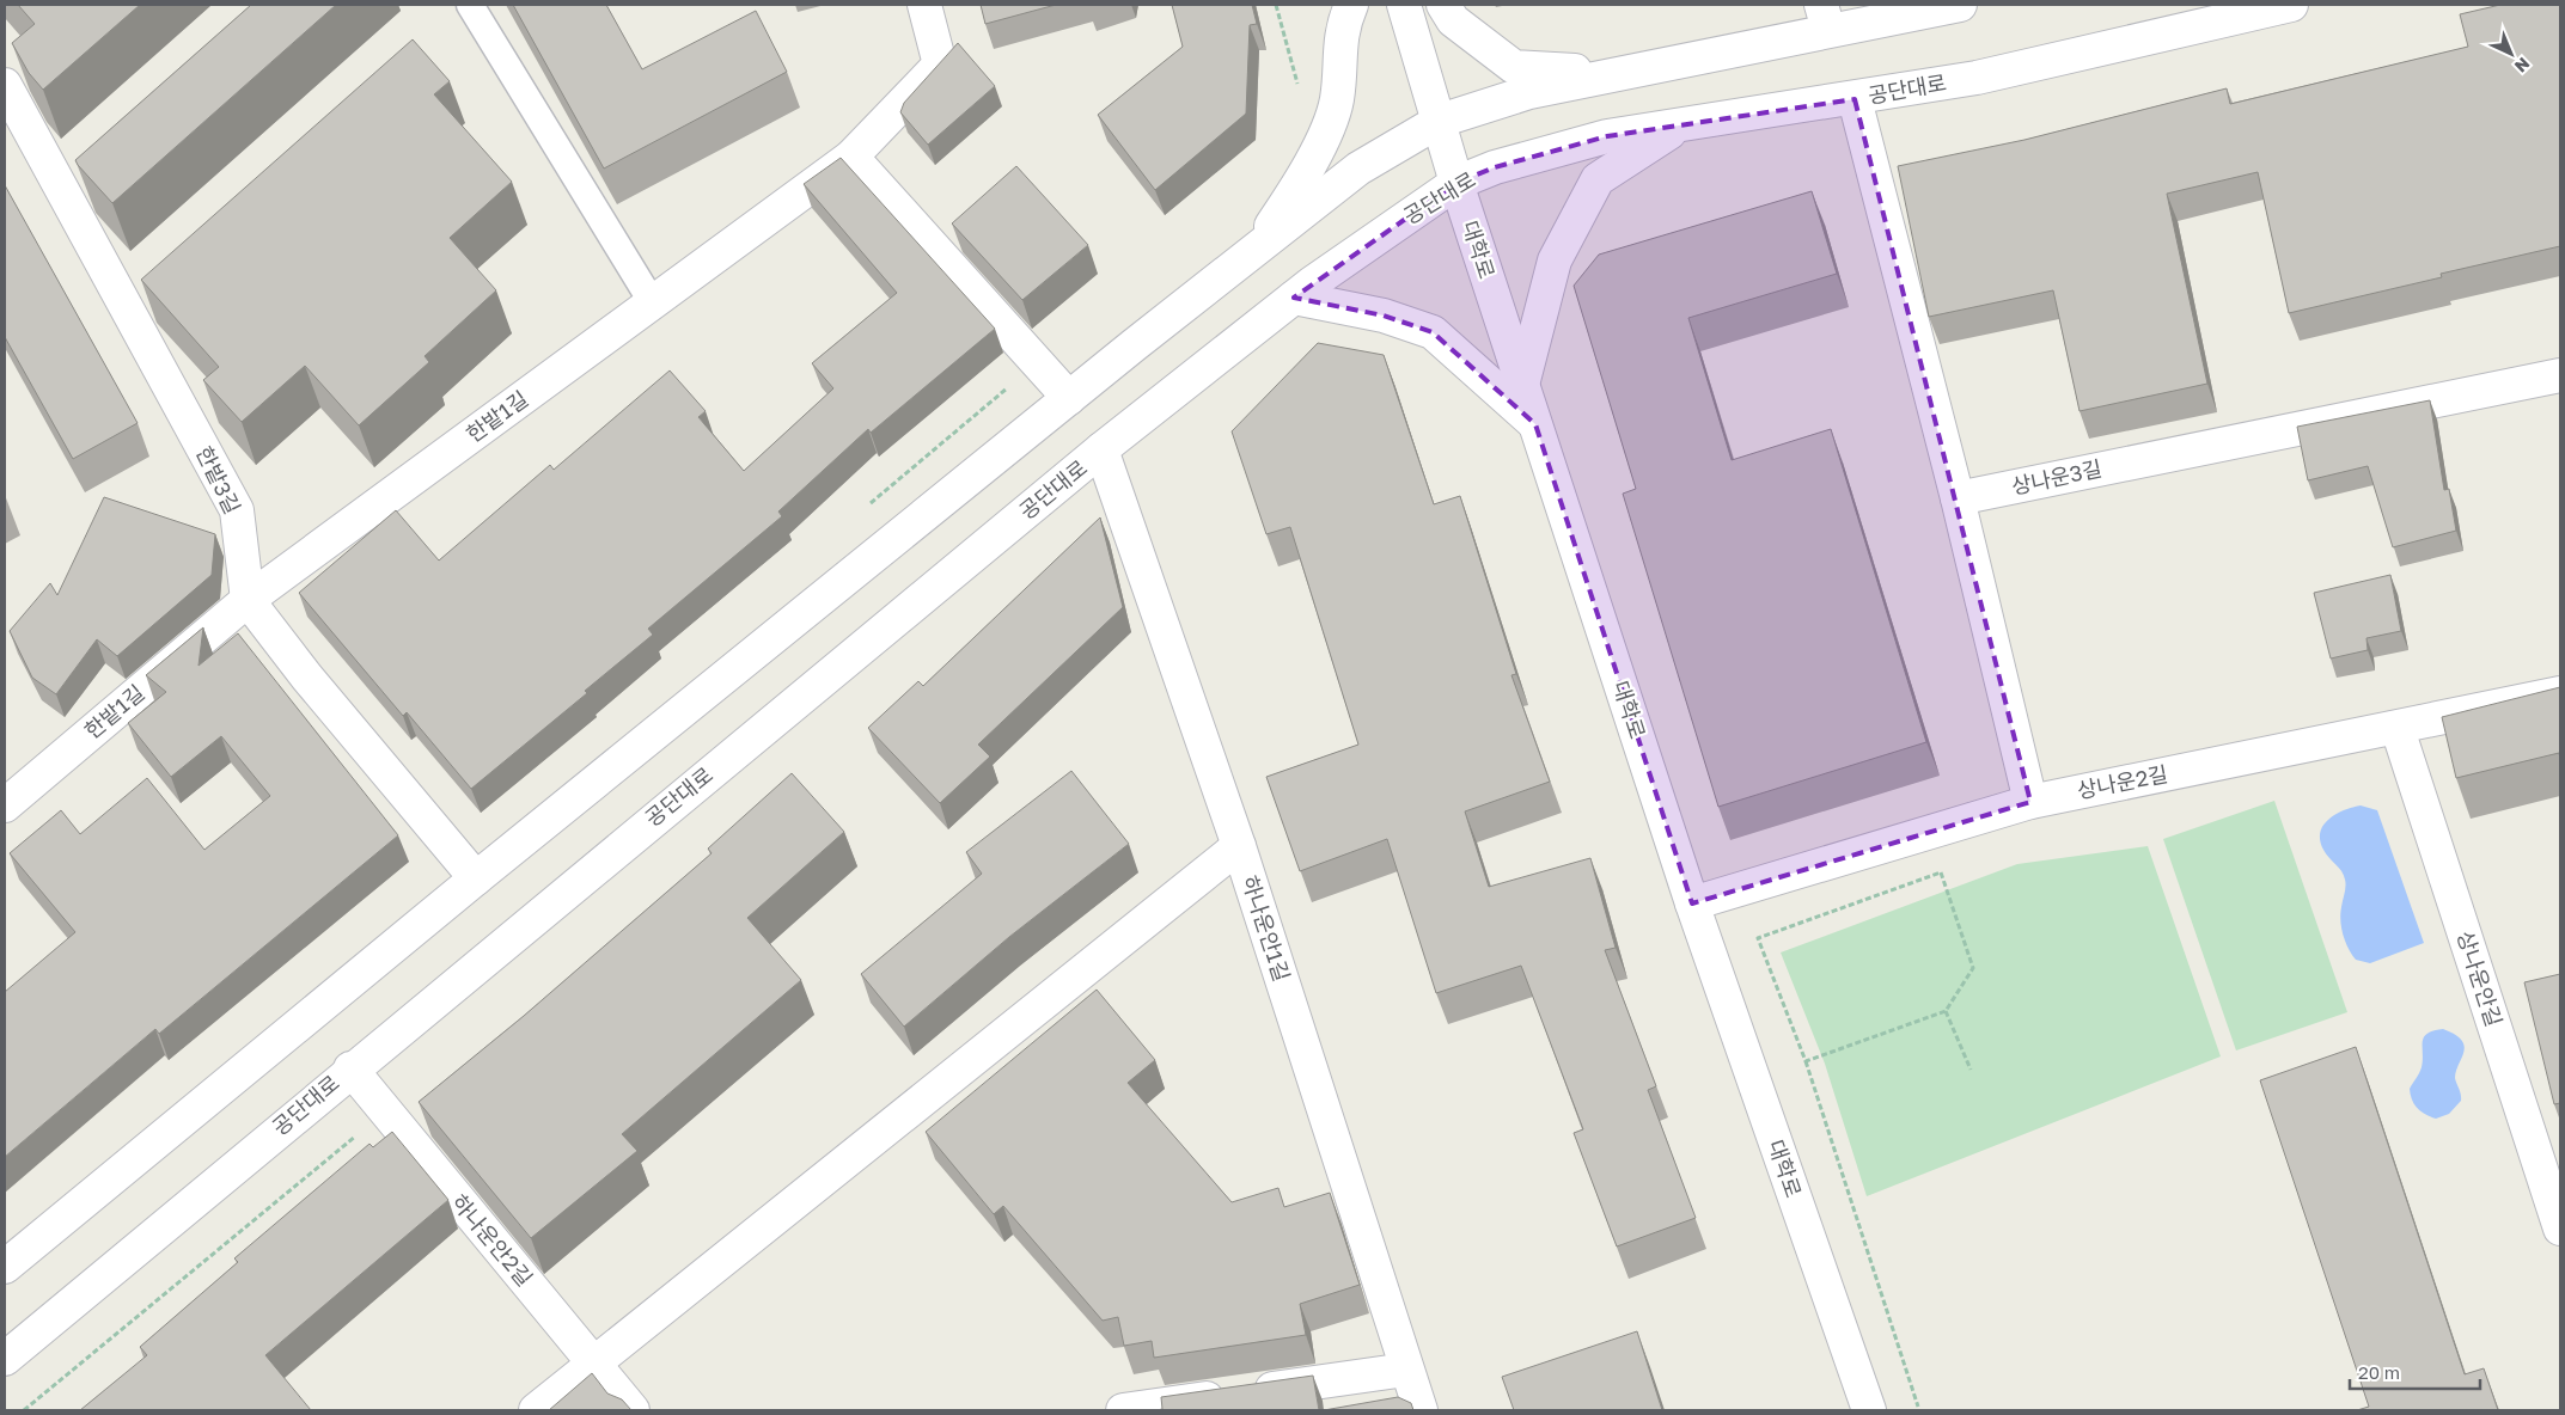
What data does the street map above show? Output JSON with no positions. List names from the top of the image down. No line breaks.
{"streets":{"street":["공단대로","대학로","한밭1길","상나운3길","한밭3길","상나운2길","하나운안1길","상나운안길","하나운안2길"]},"crossings":[["공단대로","대학로"],["공단대로","하나운안1길"],["공단대로","하나운안2길"],["대학로","상나운2길"],["한밭1길","한밭3길"],["상나운2길","상나운안길"]],"scale_bar":"20 m","north":"bottom right"}
